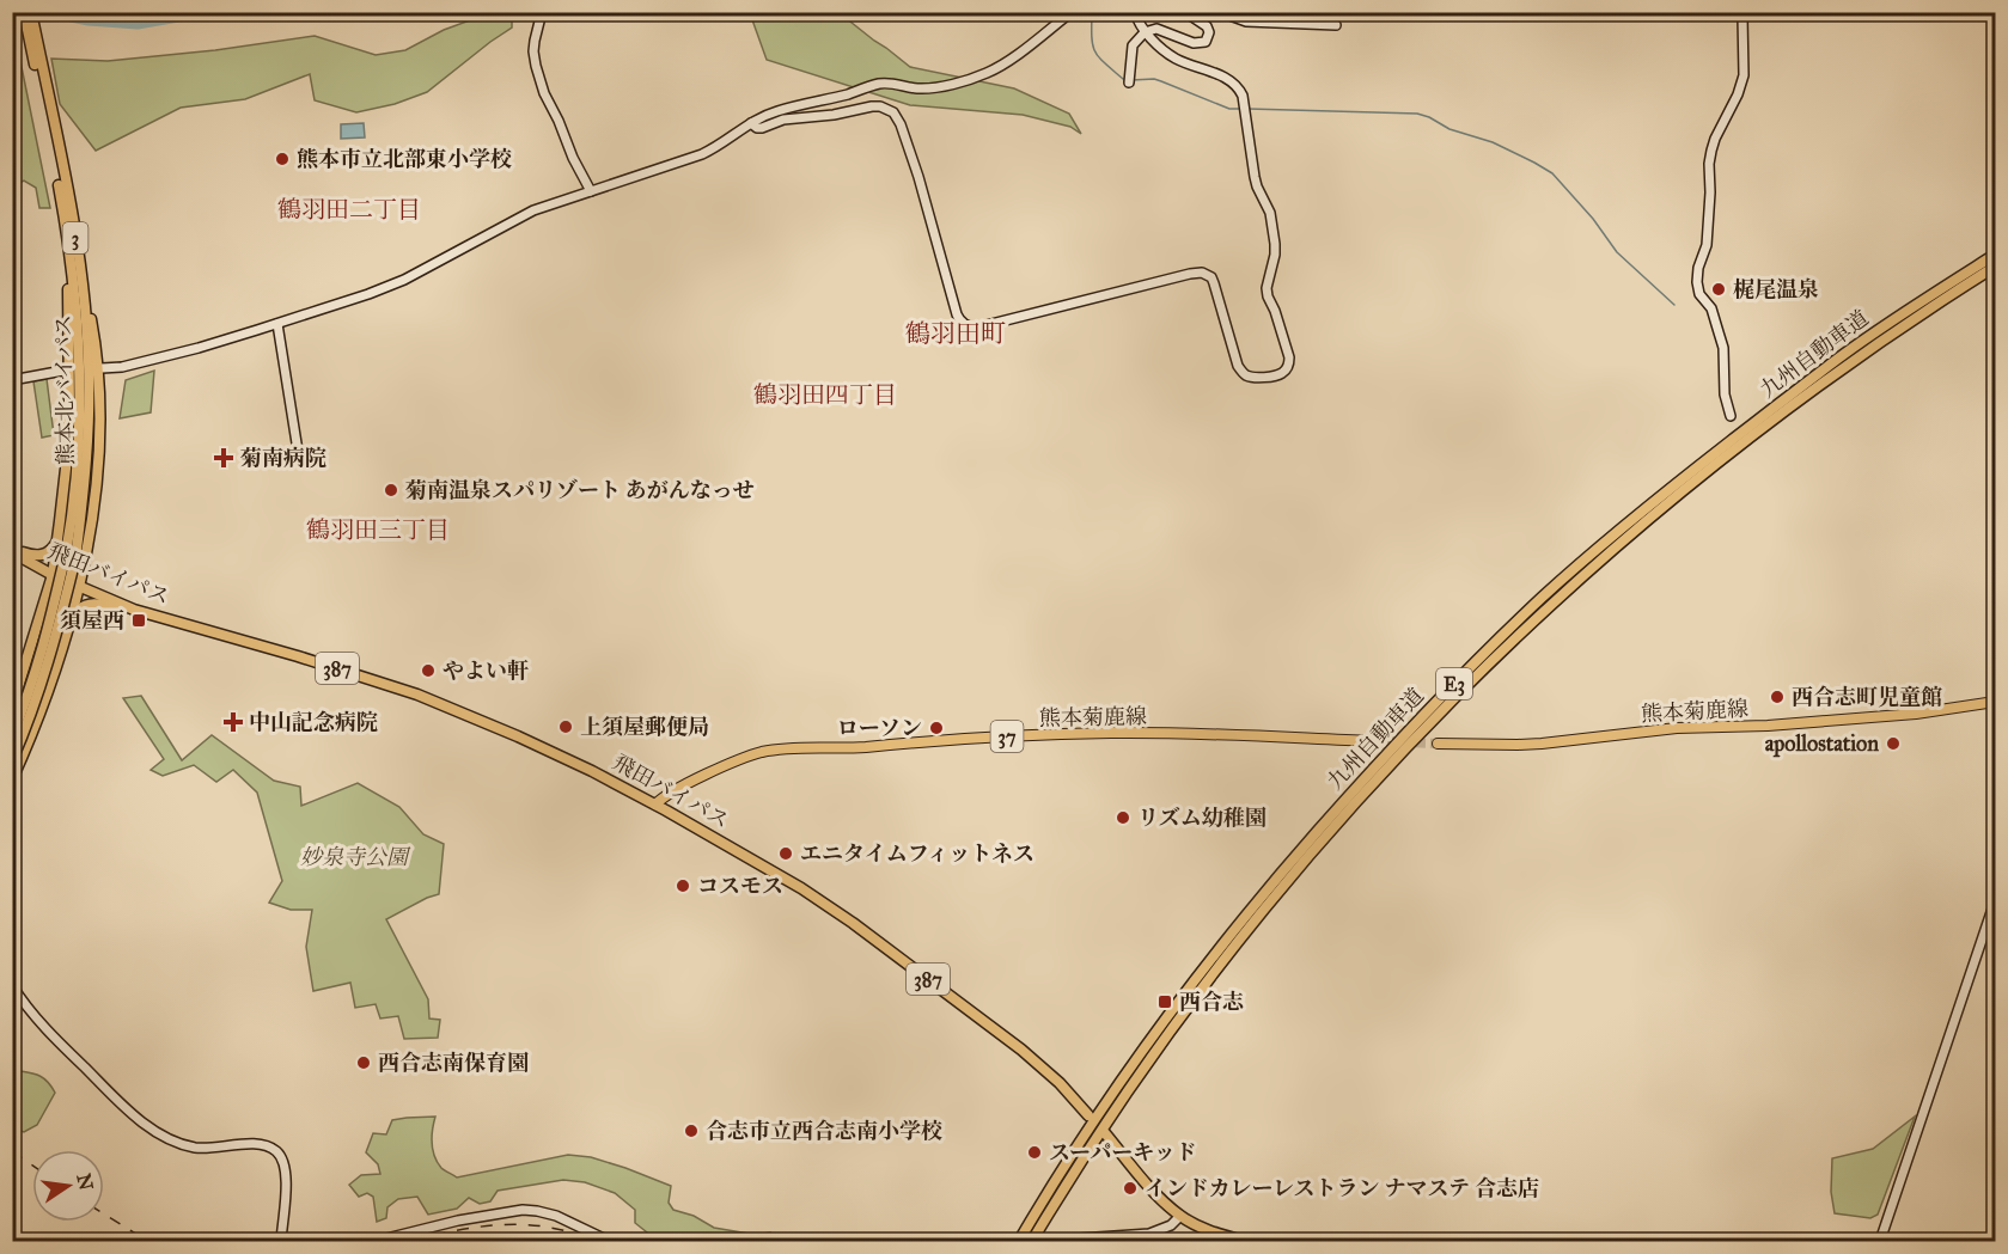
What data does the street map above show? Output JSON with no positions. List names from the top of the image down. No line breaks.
{"streets":{"highway":["3","九州自動車道","熊本北バイパス","飛田バイパス","387","E3"],"main road":["熊本菊鹿線","37"]},"crossings":[["飛田バイパス","熊本菊鹿線"]],"districts":["鶴羽田二丁目","鶴羽田町","鶴羽田四丁目","鶴羽田三丁目"],"parks":["妙泉寺公園"],"places":{"other":["熊本市立北部東小学校","梶尾温泉","菊南温泉スパリゾート あがんなっせ","やよい軒","西合志町児童館","上須屋郵便局","ローソン","apollostation","リズム幼稚園","エニタイムフィットネス","コスモス","西合志南保育園","合志市立西合志南小学校","スーパーキッド","インドカレーレストラン ナマステ 合志店"],"health":["菊南病院","中山記念病院"],"transit":["須屋西","西合志"]},"north":"right"}
